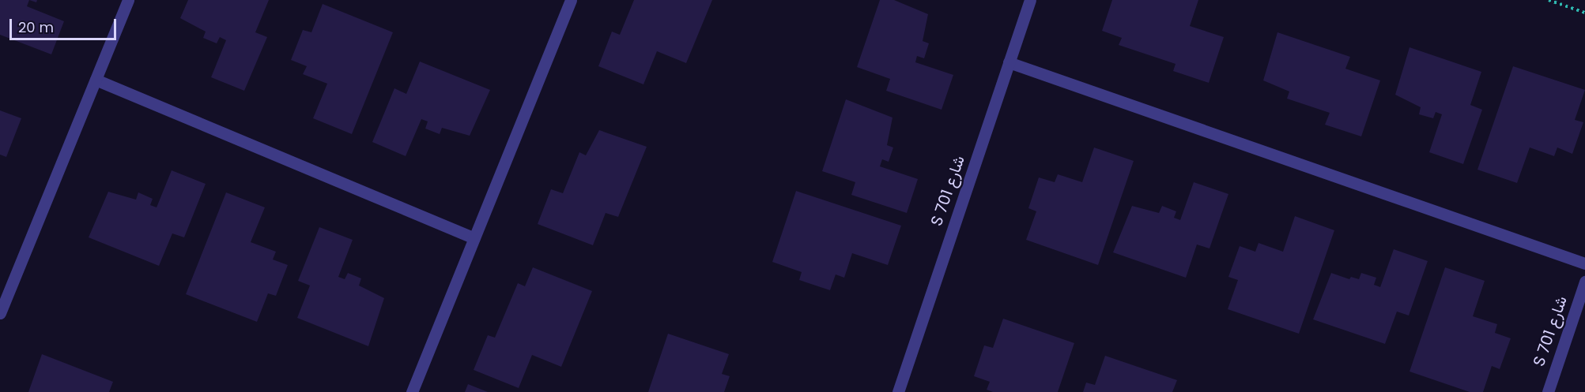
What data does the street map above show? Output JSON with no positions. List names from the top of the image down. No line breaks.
{"streets":{"street":["S 701 شارع"]},"scale_bar":"20 m"}
